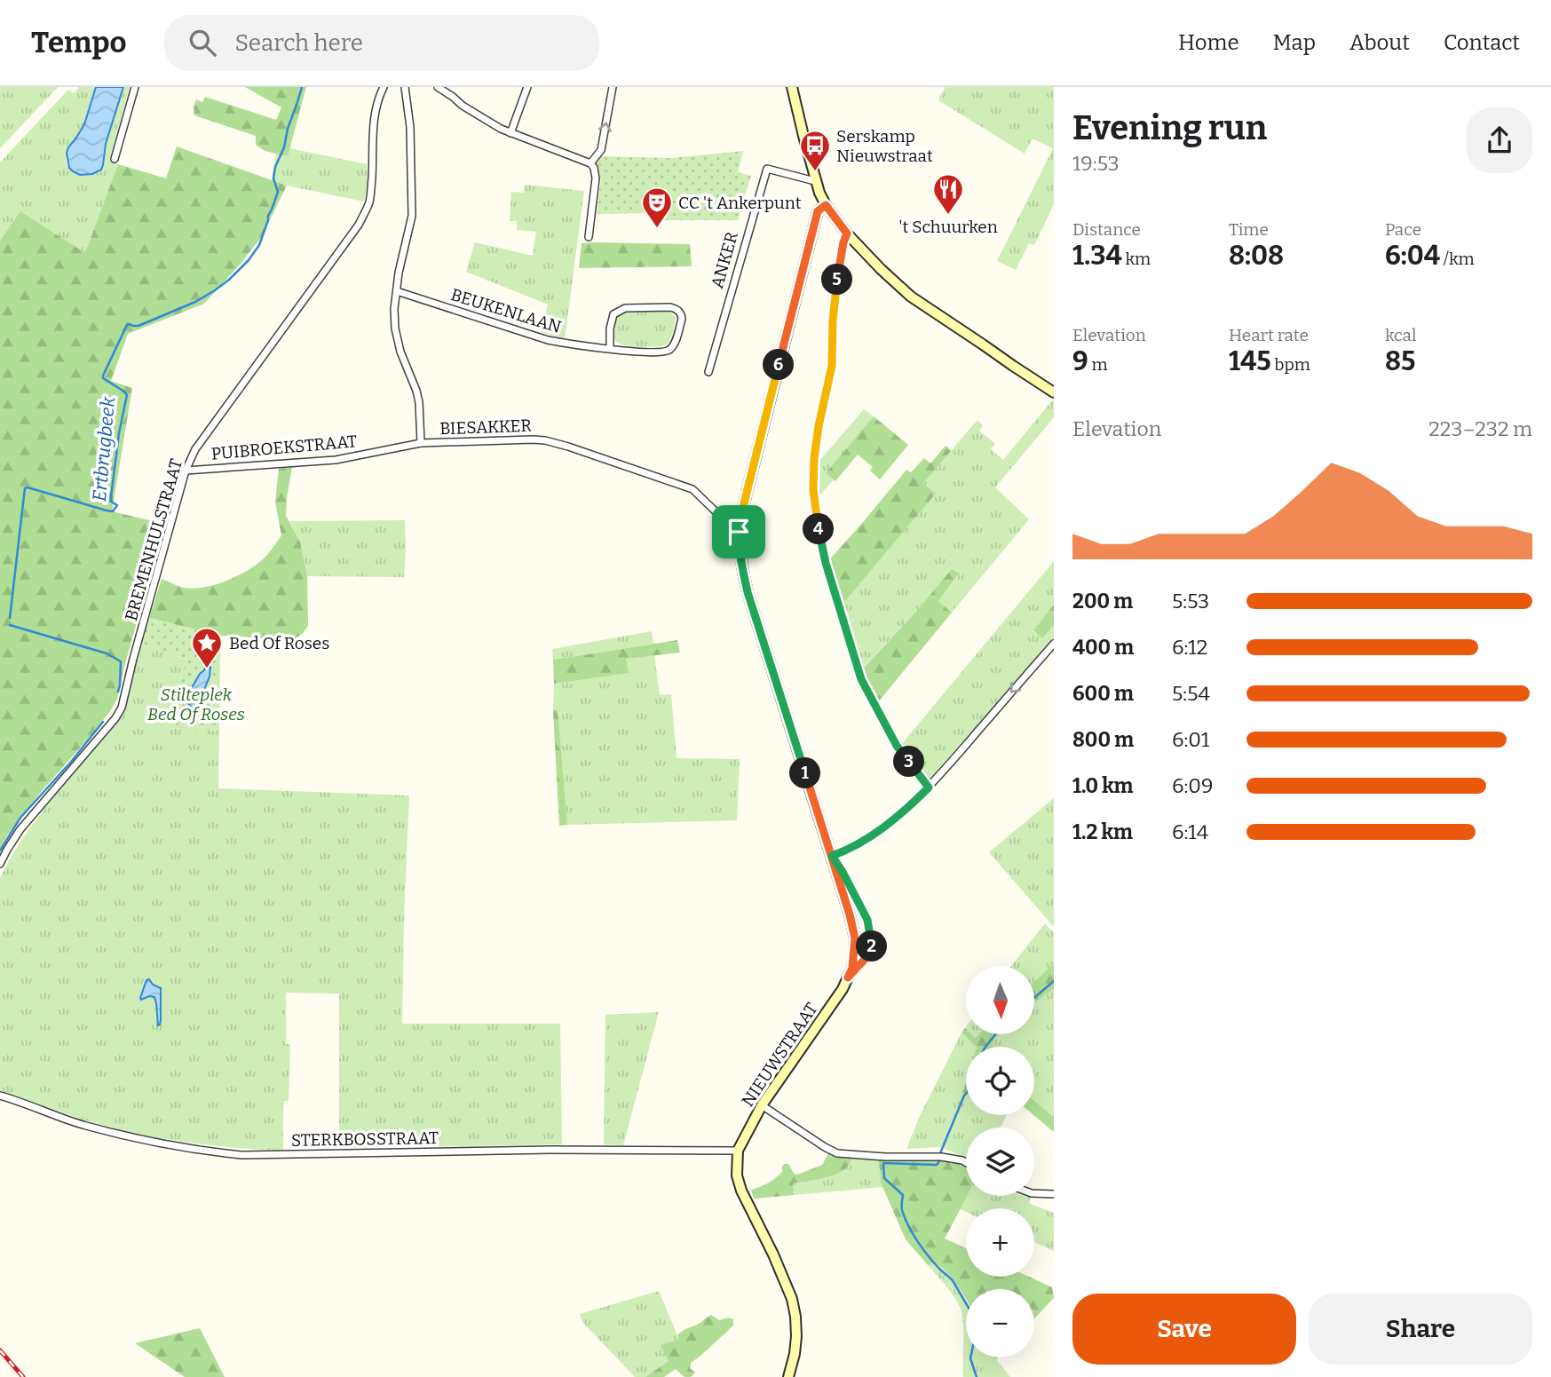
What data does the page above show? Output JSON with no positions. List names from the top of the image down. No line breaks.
{"streets":{"street":["ANKER","BEUKENLAAN","BIESAKKER","PUIBROEKSTRAAT","BREMENHULSTRAAT","NIEUWSTRAAT","STERKBOSSTRAAT"]},"crossings":[["BEUKENLAAN","BIESAKKER"],["BIESAKKER","PUIBROEKSTRAAT"],["BIESAKKER","NIEUWSTRAAT"],["PUIBROEKSTRAAT","BREMENHULSTRAAT"],["NIEUWSTRAAT","STERKBOSSTRAAT"]],"water":["Ertbrugbeek"],"parks":["Stilteplek Bed Of Roses"],"places":{"bus stop":["Serskamp Nieuwstraat"],"restaurant":["'t Schuurken"],"theatre":["CC 't Ankerpunt"],"place":["Bed Of Roses"]},"north":"bottom","page":{"header":"Tempo","search":"Search here","nav":["Home","Map","About","Contact"],"heading":["Evening run","19:53"],"stats":[["Distance","1.34 km"],["Time","8:08"],["Pace","6:04 /km"],["Elevation","9 m"],["Heart rate","145 bpm"],["kcal","85"]],"pins":["5","6","4","3","1","2"],"chart":["Elevation","223–232 m"],"list":[{"name":"200 m","note":"5:53"},{"name":"400 m","note":"6:12"},{"name":"600 m","note":"5:54"},{"name":"800 m","note":"6:01"},{"name":"1.0 km","note":"6:09"},{"name":"1.2 km","note":"6:14"}],"map_buttons":["+","−"],"buttons":["Save","Share"]}}
